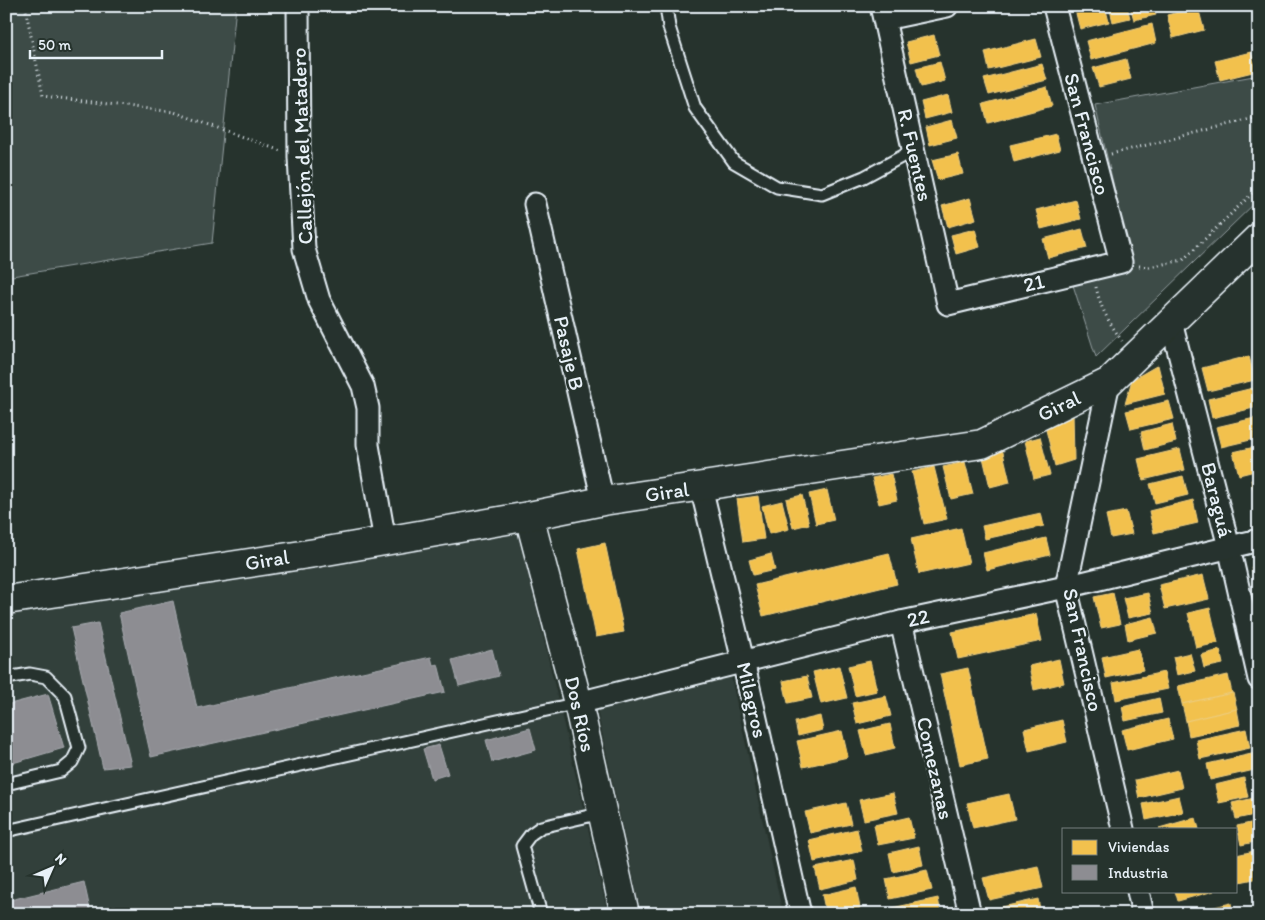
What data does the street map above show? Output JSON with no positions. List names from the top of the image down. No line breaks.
{"streets":{"street":["San Francisco","Callejón del Matadero","R. Fuentes","21","Pasaje B","Giral","Baraguá","22","Milagros","Dos Ríos","Comezanas"]},"crossings":[["San Francisco","21"],["San Francisco","Giral"],["San Francisco","22"],["Callejón del Matadero","Giral"],["R. Fuentes","21"],["Pasaje B","Giral"],["Giral","Baraguá"],["Giral","Milagros"],["Giral","Dos Ríos"],["Baraguá","22"],["22","Milagros"],["22","Dos Ríos"],["22","Comezanas"]],"legend":["Viviendas","Industria"],"scale_bar":"50 m","north":"top right"}
